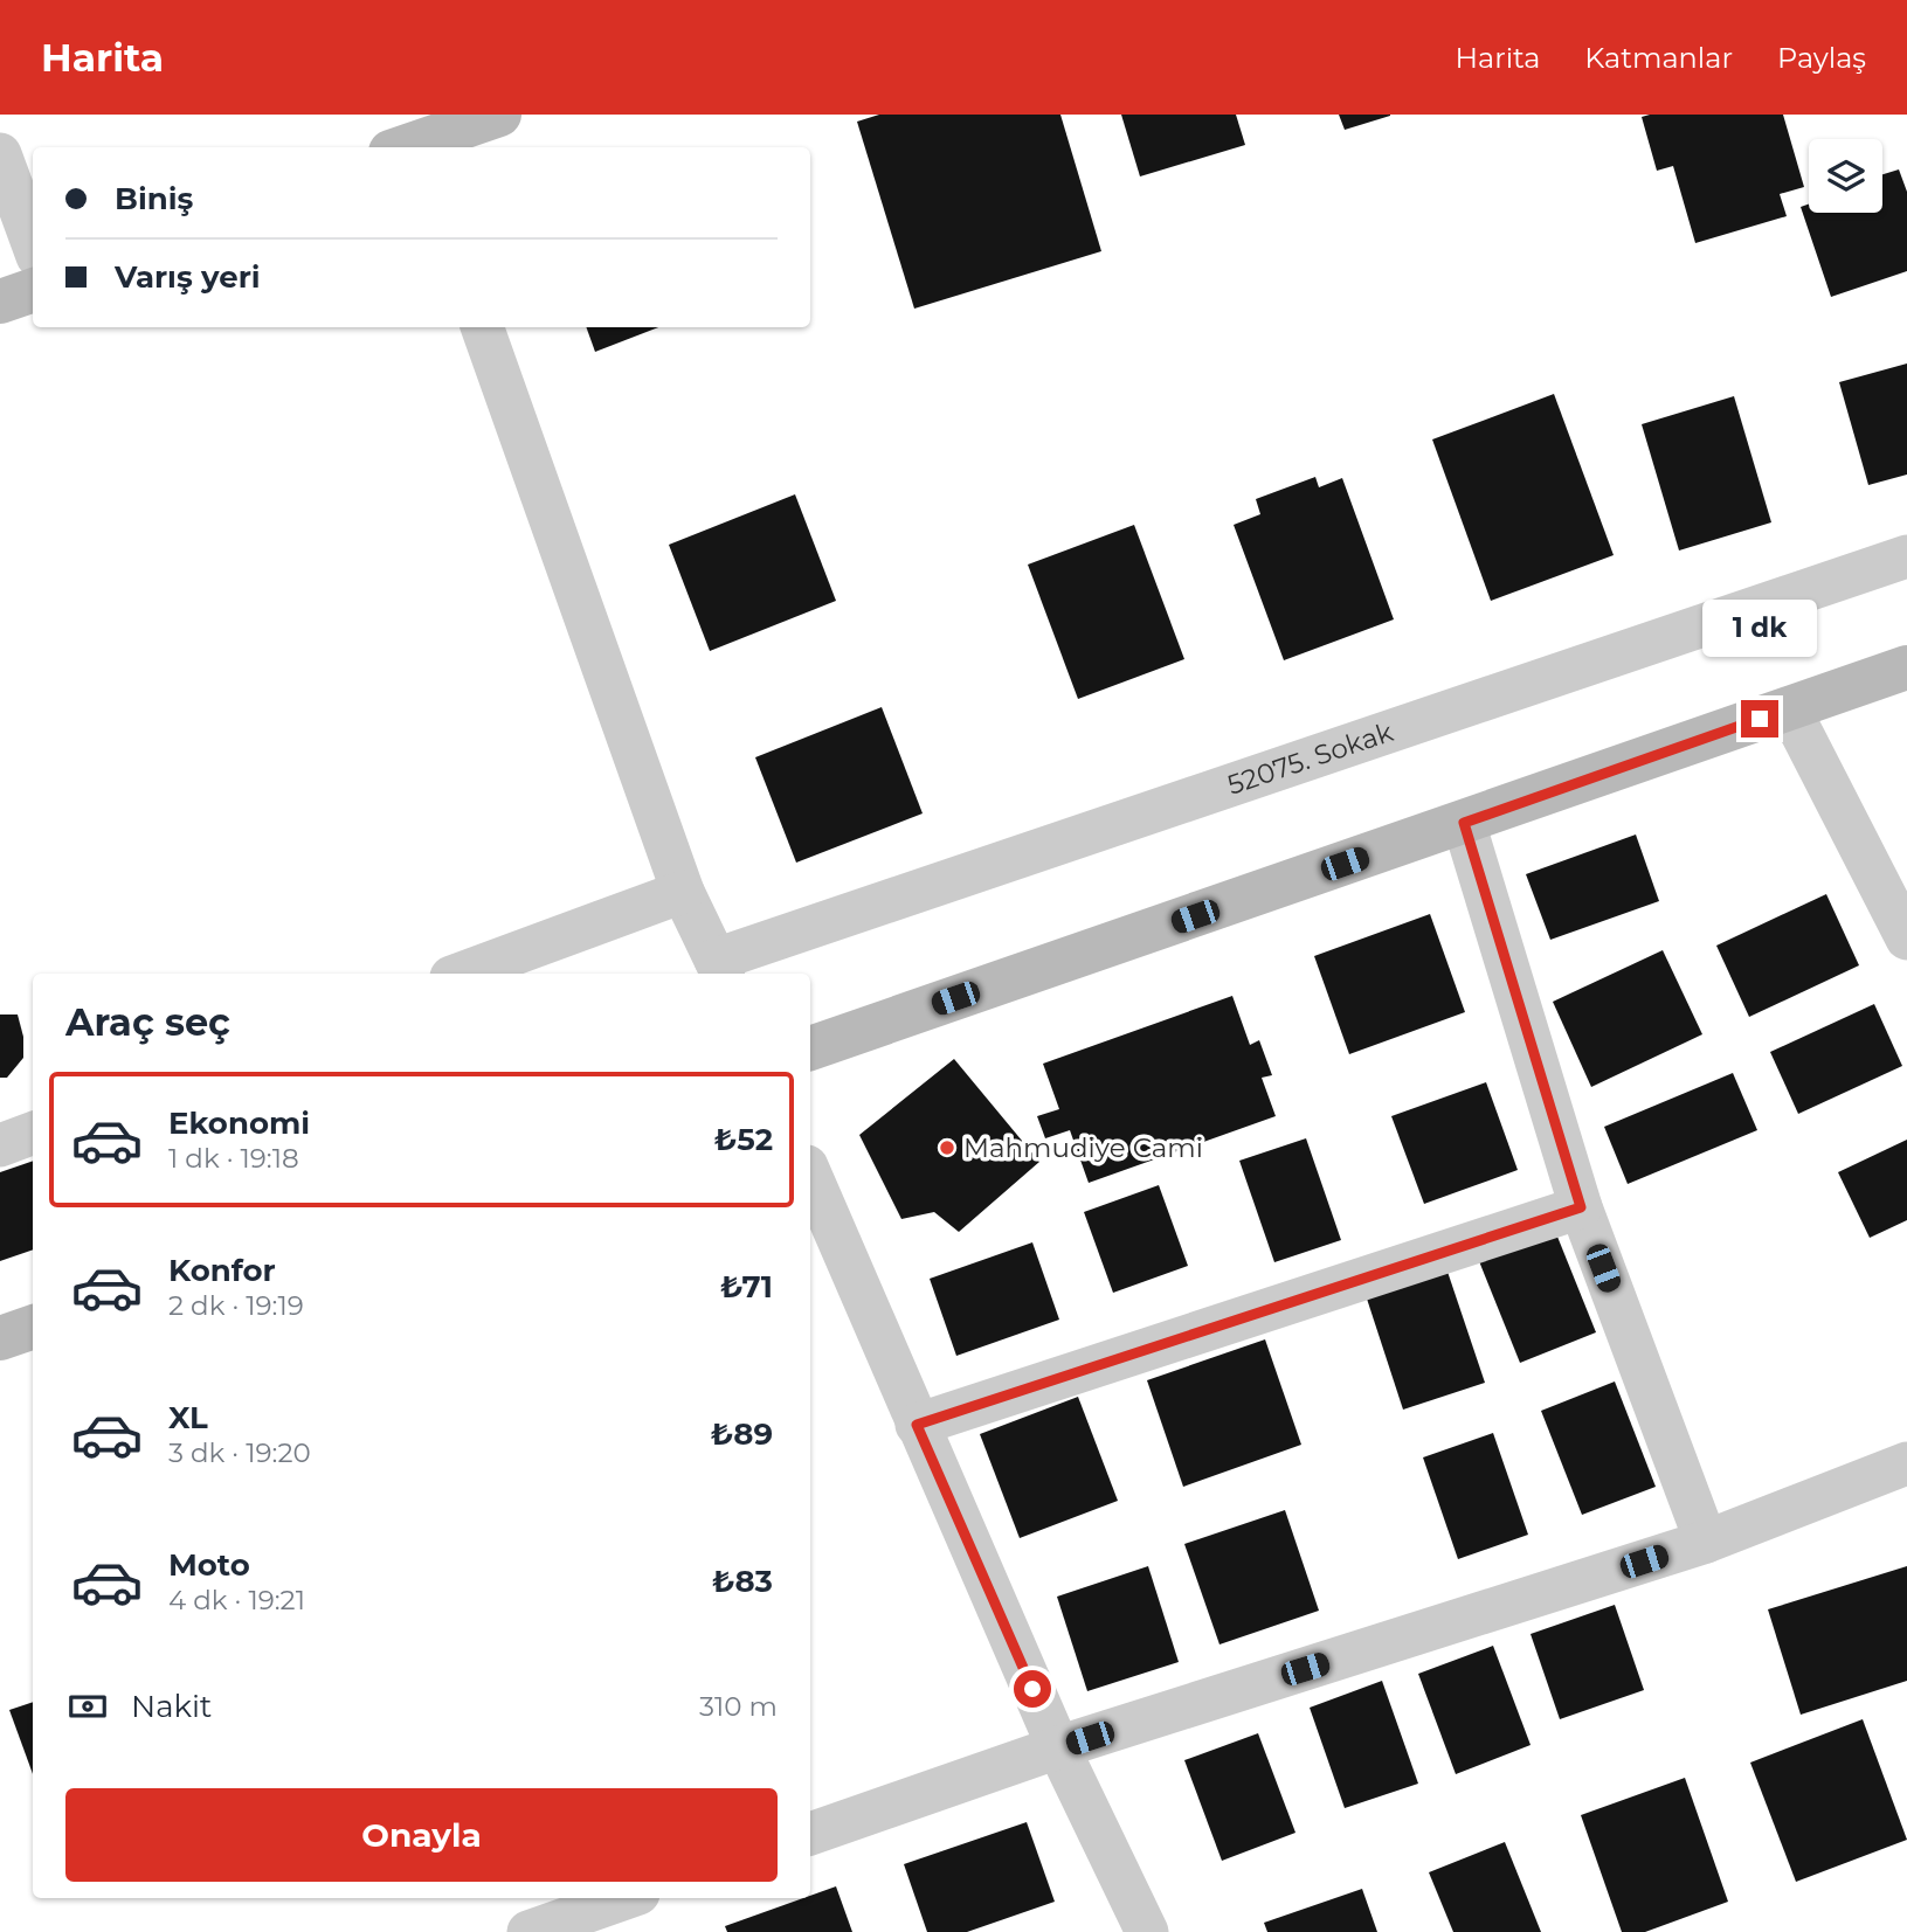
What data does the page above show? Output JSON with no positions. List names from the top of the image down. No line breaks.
{"streets":{"street":["52075. Sokak"]},"places":["Mahmudiye Cami"],"page":{"header":"Harita","nav":["Harita","Katmanlar","Paylaş"],"banner":["Biniş","Varış yeri"],"bubble":"1 dk","heading":"Araç seç","list":[{"name":"Ekonomi","note":"1 dk · 19:18","value":"₺52"},{"name":"Konfor","note":"2 dk · 19:19","value":"₺71"},{"name":"XL","note":"3 dk · 19:20","value":"₺89"},{"name":"Moto","note":"4 dk · 19:21","value":"₺83"}],"pay":["Nakit","310 m"],"buttons":"Onayla"}}
